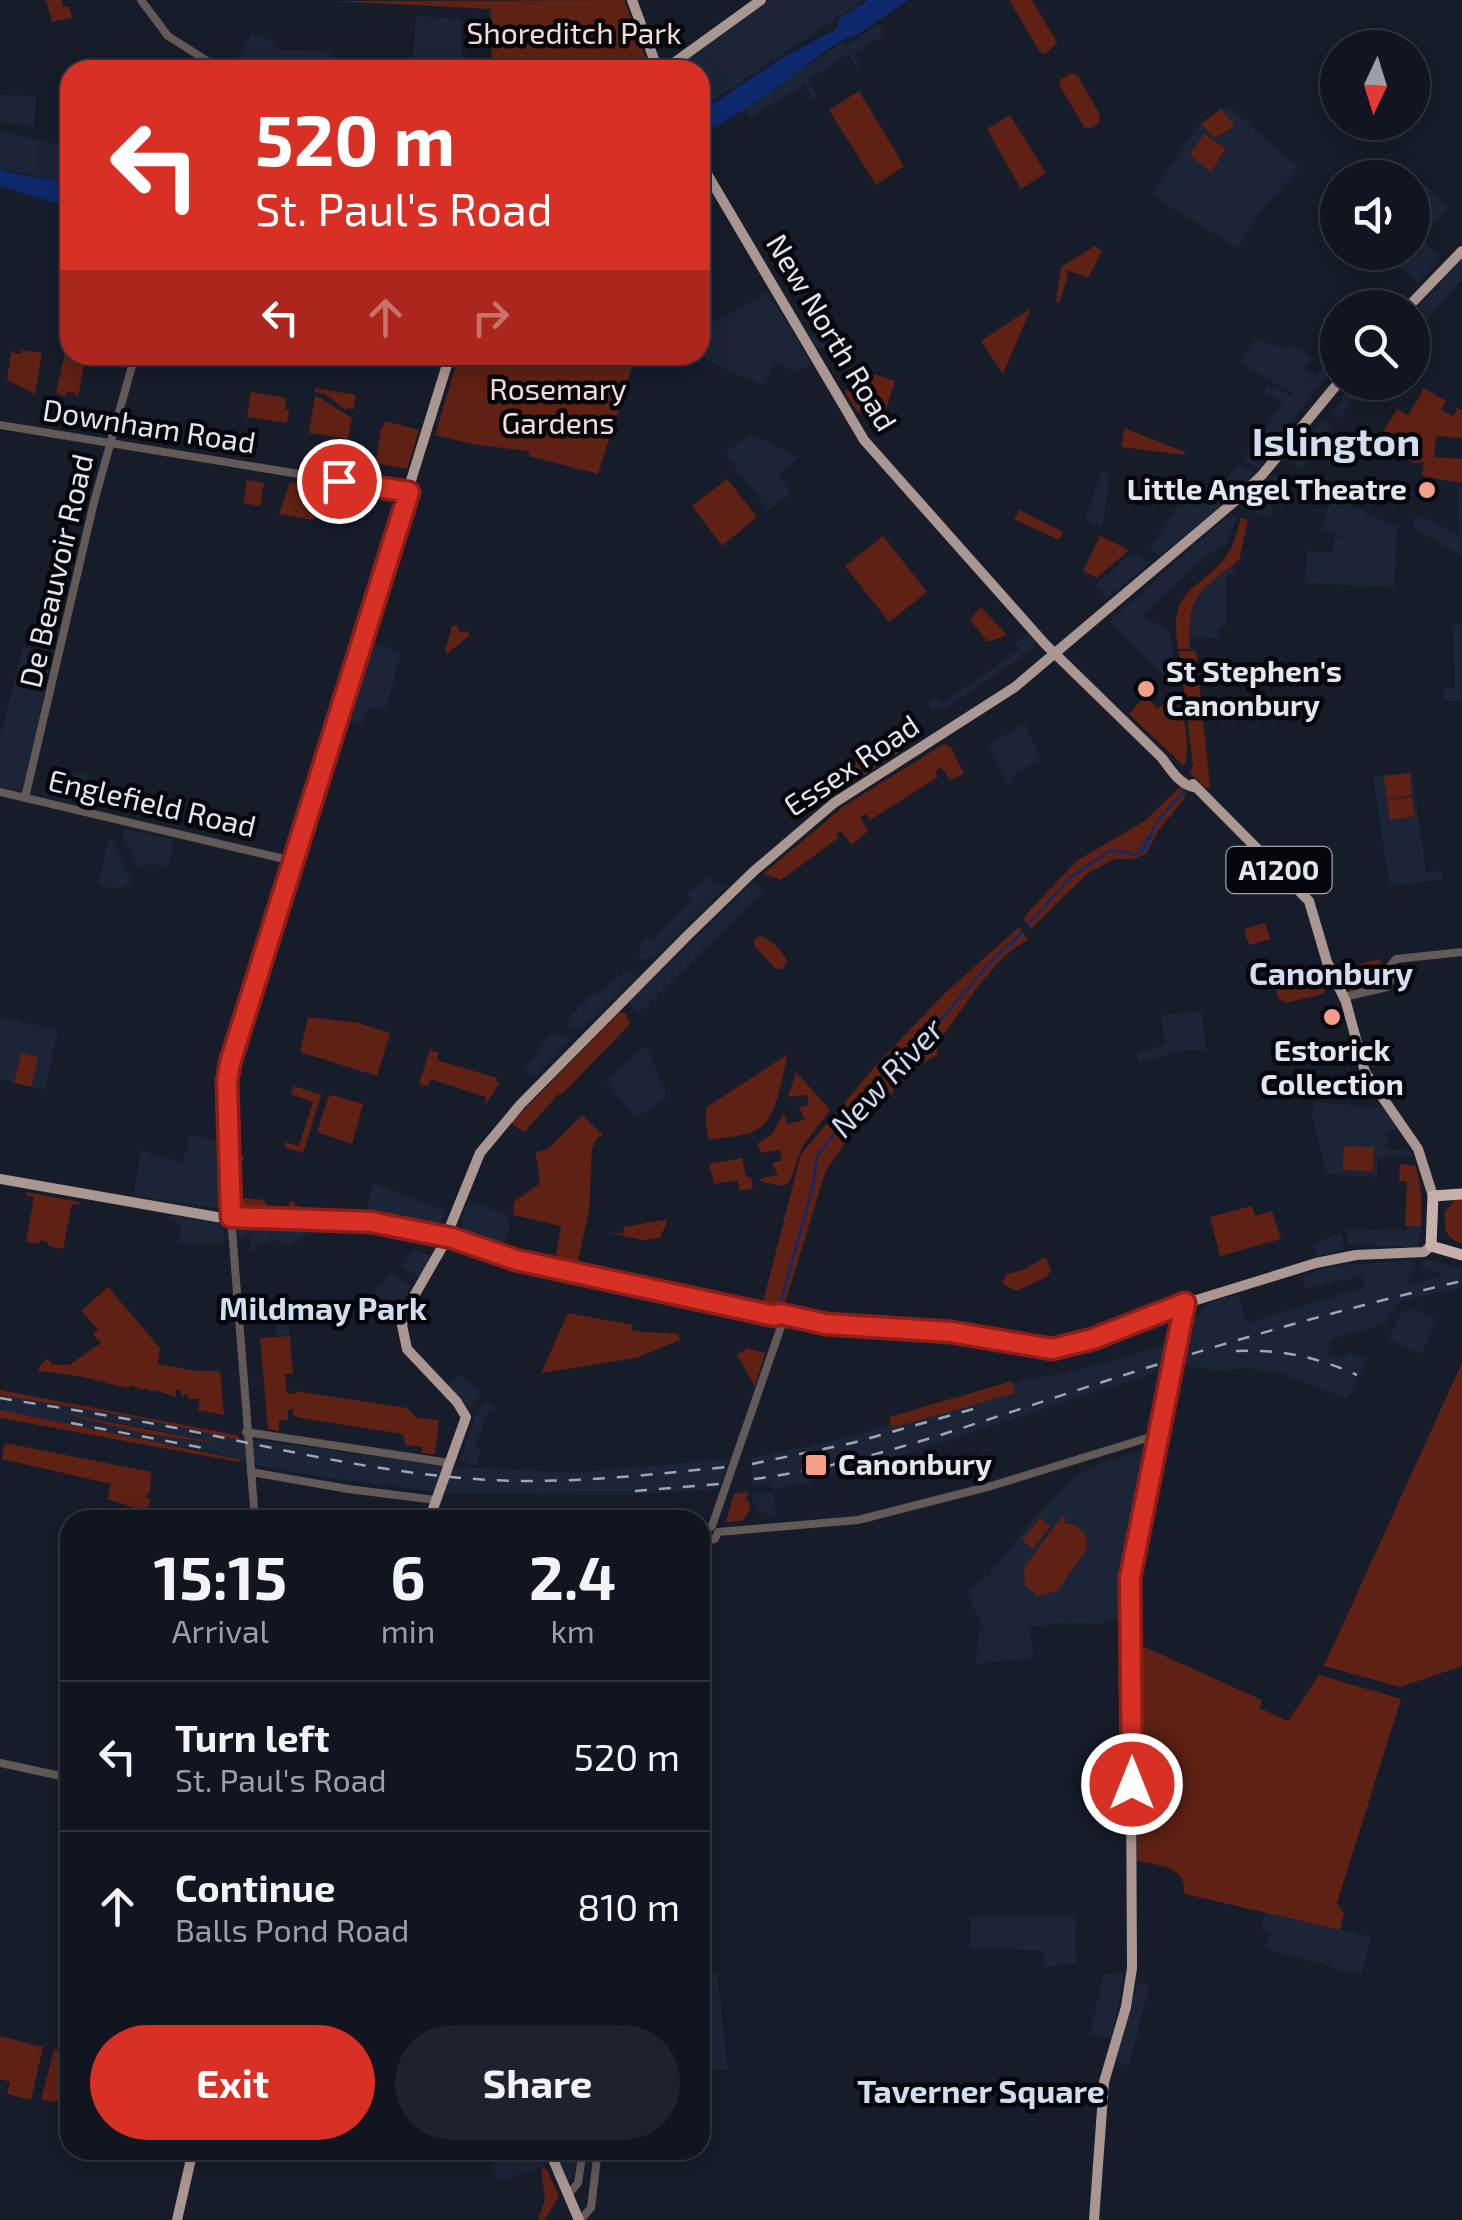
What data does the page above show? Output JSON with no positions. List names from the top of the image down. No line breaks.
{"streets":{"main road":["New North Road","Essex Road","A1200"],"street":["Downham Road","De Beauvoir Road","Englefield Road"]},"crossings":[["New North Road","Essex Road"],["New North Road","A1200"],["Downham Road","De Beauvoir Road"],["De Beauvoir Road","Englefield Road"],["Essex Road","A1200"]],"districts":["Islington","Canonbury","Mildmay Park","Taverner Square"],"water":["New River"],"parks":["Shoreditch Park","Rosemary Gardens"],"places":{"other":["Little Angel Theatre","St Stephen's Canonbury","Estorick Collection"],"transit":["Canonbury"]},"north":"bottom","page":{"turn":["520 m","St. Paul's Road"],"eta":["15:15","Arrival","6","min","2.4","km"],"list":[{"name":"Turn left","note":"St. Paul's Road","value":"520 m"},{"name":"Continue","note":"Balls Pond Road","value":"810 m"}],"buttons":["Exit","Share"]}}
